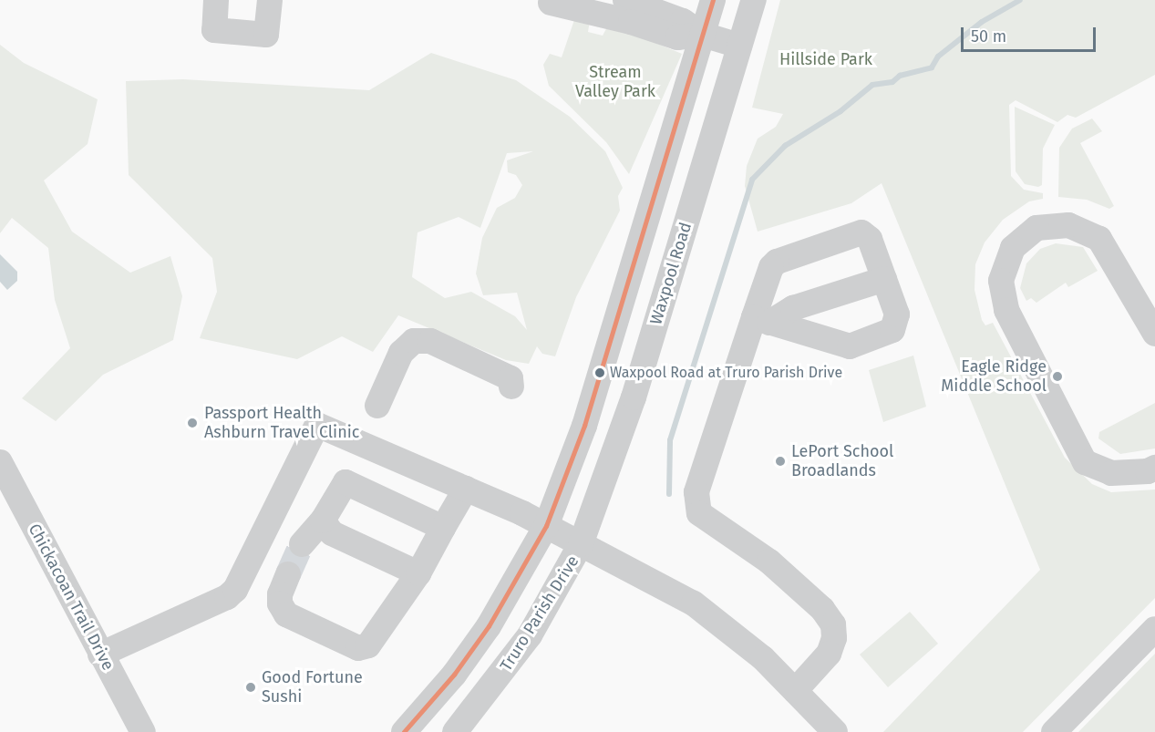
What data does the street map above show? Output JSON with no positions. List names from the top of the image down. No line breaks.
{"streets":{"street":["Waxpool Road","Chickacoan Trail Drive","Truro Parish Drive"]},"crossings":[["Waxpool Road","Truro Parish Drive"]],"parks":["Hillside Park","Stream Valley Park"],"places":["Waxpool Road at Truro Parish Drive","Eagle Ridge Middle School","Passport Health Ashburn Travel Clinic","LePort School Broadlands","Good Fortune Sushi"],"scale_bar":"50 m"}
